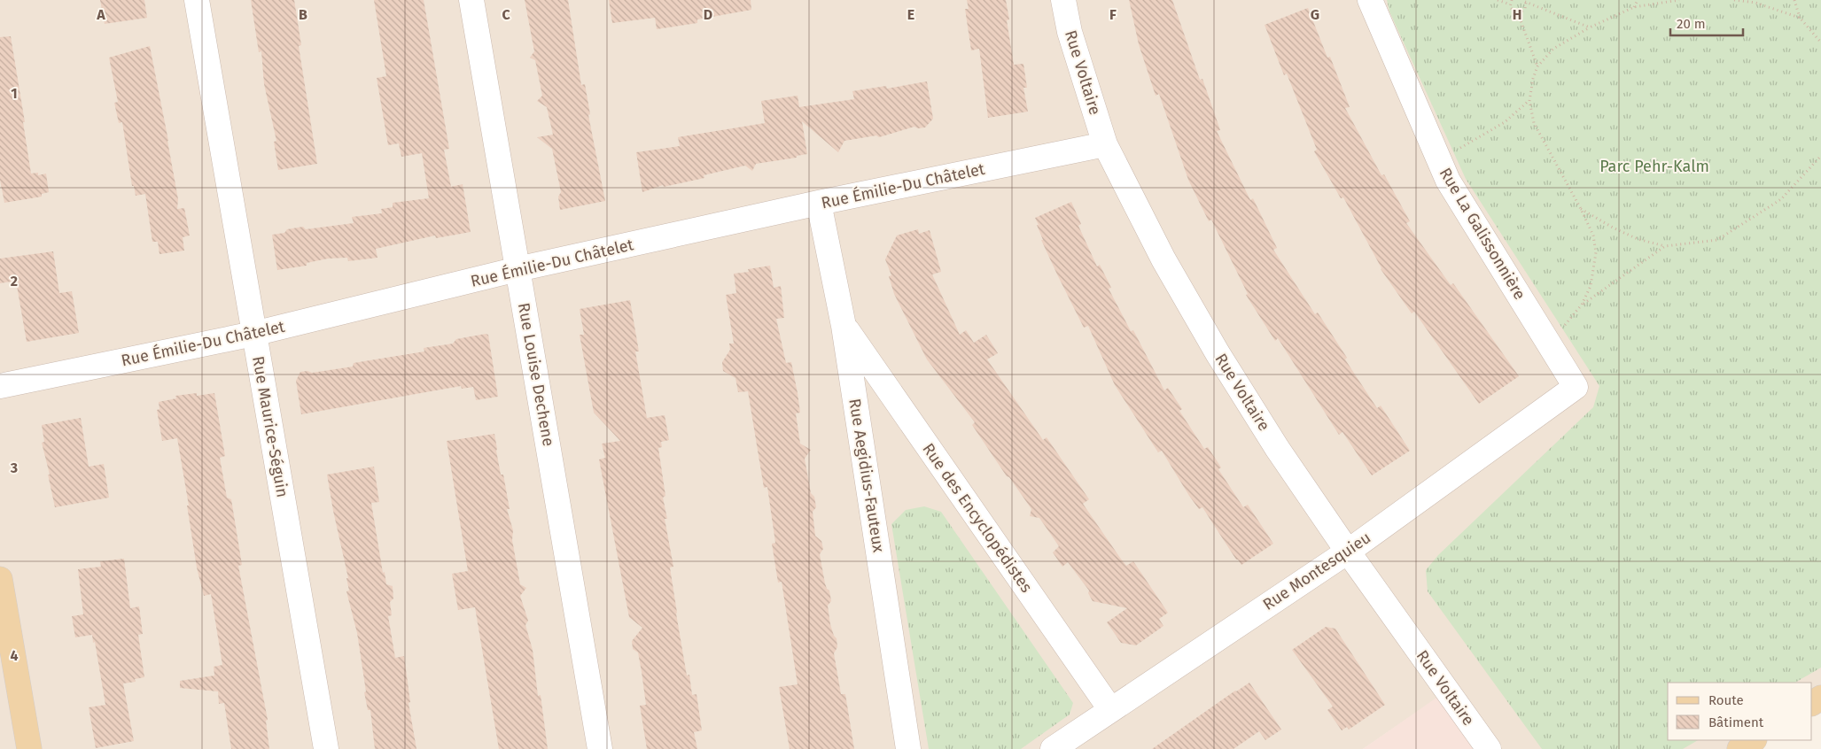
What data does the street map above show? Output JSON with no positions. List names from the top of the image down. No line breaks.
{"streets":{"street":["Rue Voltaire","Rue Émilie-Du Châtelet","Rue La Galissonnière","Rue Louise Dechene","Rue Maurice-Séguin","Rue Aegidius-Fauteux","Rue des Encyclopédistes","Rue Montesquieu"]},"crossings":[["Rue Voltaire","Rue Émilie-Du Châtelet"],["Rue Voltaire","Rue Montesquieu"],["Rue Émilie-Du Châtelet","Rue Louise Dechene"],["Rue Émilie-Du Châtelet","Rue Maurice-Séguin"],["Rue Émilie-Du Châtelet","Rue Aegidius-Fauteux"],["Rue La Galissonnière","Rue Montesquieu"],["Rue Aegidius-Fauteux","Rue des Encyclopédistes"],["Rue des Encyclopédistes","Rue Montesquieu"]],"parks":["Parc Pehr-Kalm"],"legend":["Route","Bâtiment"],"scale_bar":"20 m","grid":{"columns":["A","B","C","D","E","F","G","H"],"rows":["1","2","3","4"]}}
